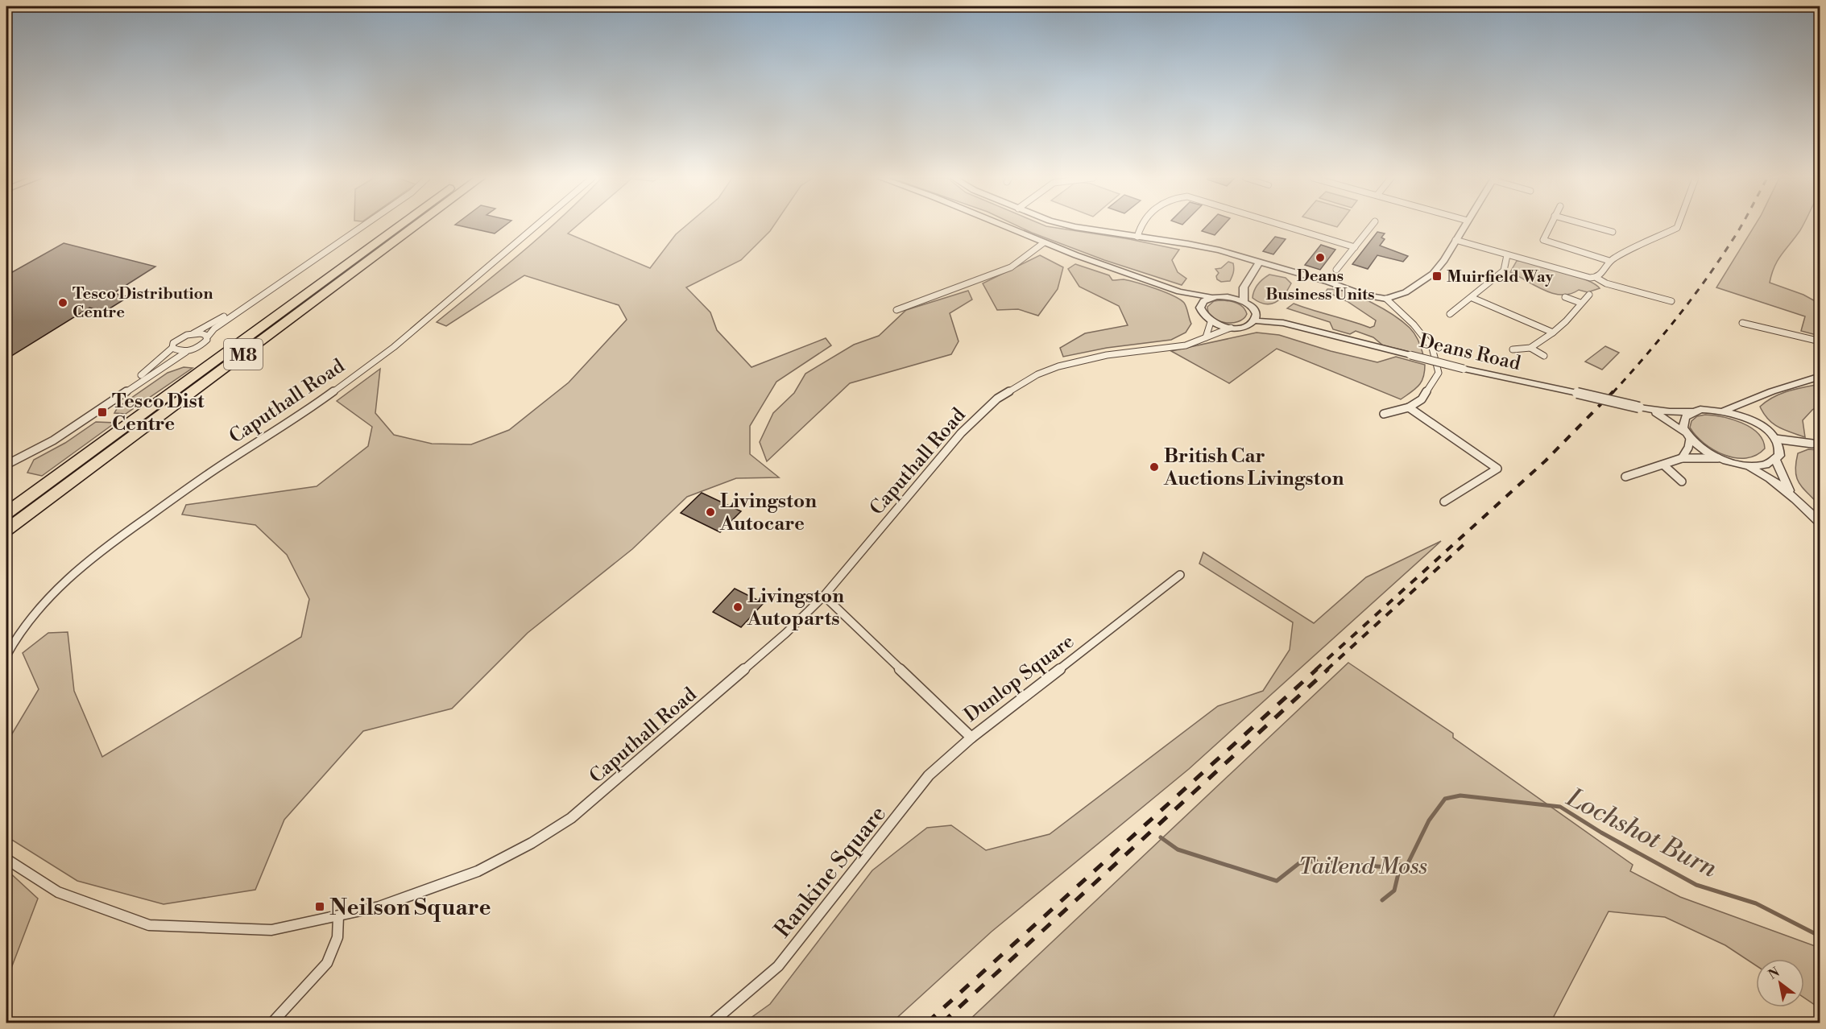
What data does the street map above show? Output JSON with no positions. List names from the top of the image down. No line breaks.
{"streets":{"highway":["M8"],"street":["Deans Road","Caputhall Road","Dunlop Square","Rankine Square"]},"crossings":[["Caputhall Road","Dunlop Square"],["Dunlop Square","Rankine Square"]],"water":["Lochshot Burn"],"parks":["Tailend Moss"],"places":{"other":["Deans Business Units","Tesco Distribution Centre","British Car Auctions Livingston","Livingston Autocare","Livingston Autoparts"],"transit":["Muirfield Way","Tesco Dist Centre","Neilson Square"]},"north":"top left"}
